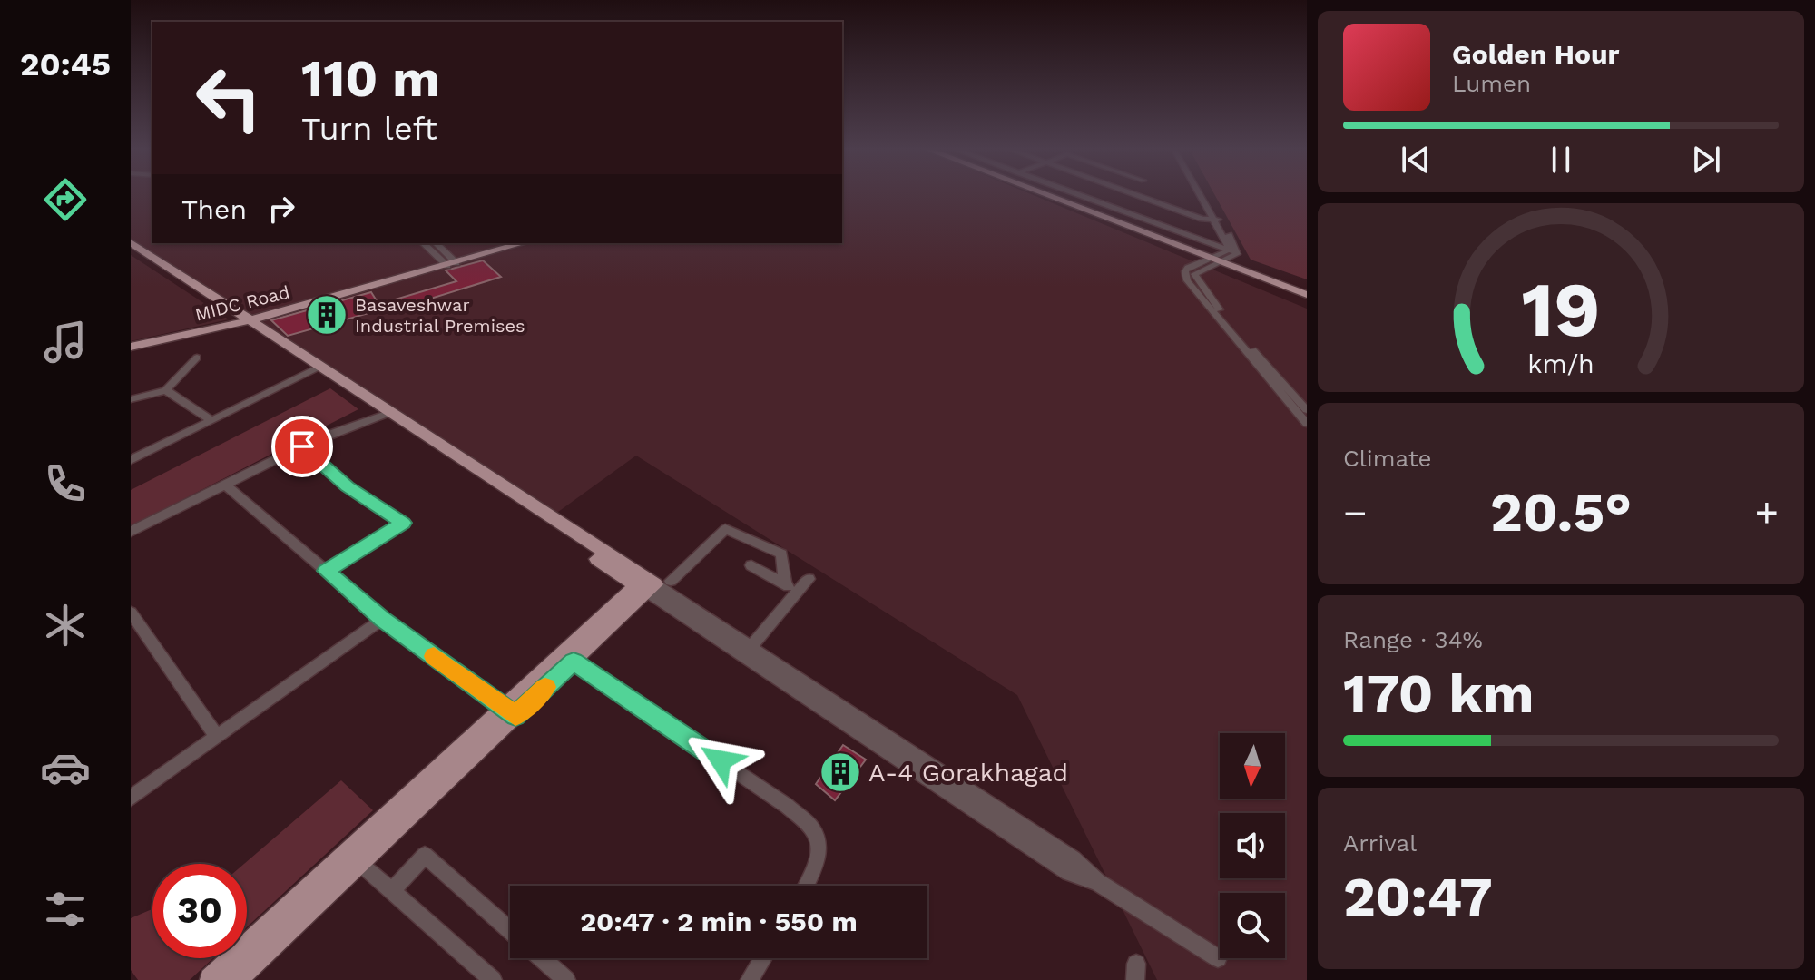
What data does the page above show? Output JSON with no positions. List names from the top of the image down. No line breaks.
{"streets":{"main road":["MIDC Road"]},"places":{"building":["Basaveshwar Industrial Premises","A-4 Gorakhagad"]},"north":"bottom","page":{"tabs":"20:45","turn":["110 m","Turn left"],"song":["Golden Hour","Lumen"],"then":"Then","tile":["Climate",["Range · 34%","170 km"],["Arrival","20:47"]],"heat":["−","20.5°","+"],"limit":"30","trip":"20:47 · 2 min · 550 m","gauge":["19","km/h"]}}
